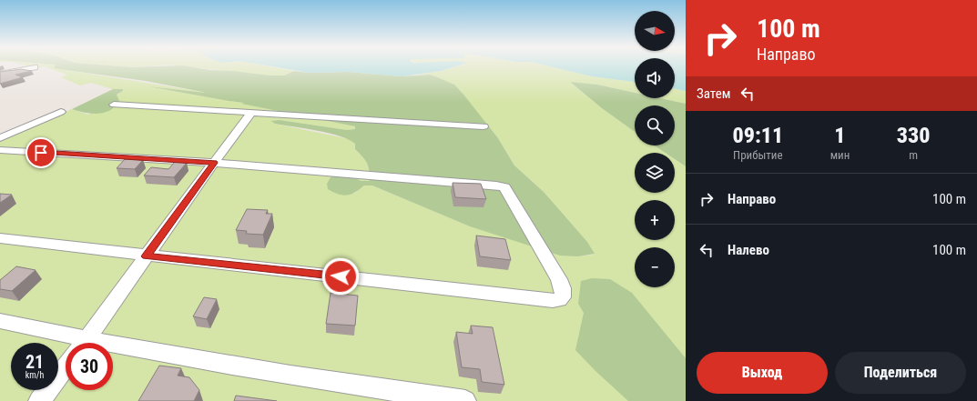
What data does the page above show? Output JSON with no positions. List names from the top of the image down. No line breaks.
{"north":"right","page":{"turn":["100 m","Направо"],"map_buttons":["+","−"],"then":"Затем","eta":["09:11","Прибытие","1","мин","330","m"],"list":[{"name":"Направо","value":"100 m"},{"name":"Налево","value":"100 m"}],"speed":"21 km/h","limit":"30","buttons":["Выход","Поделиться"]}}
